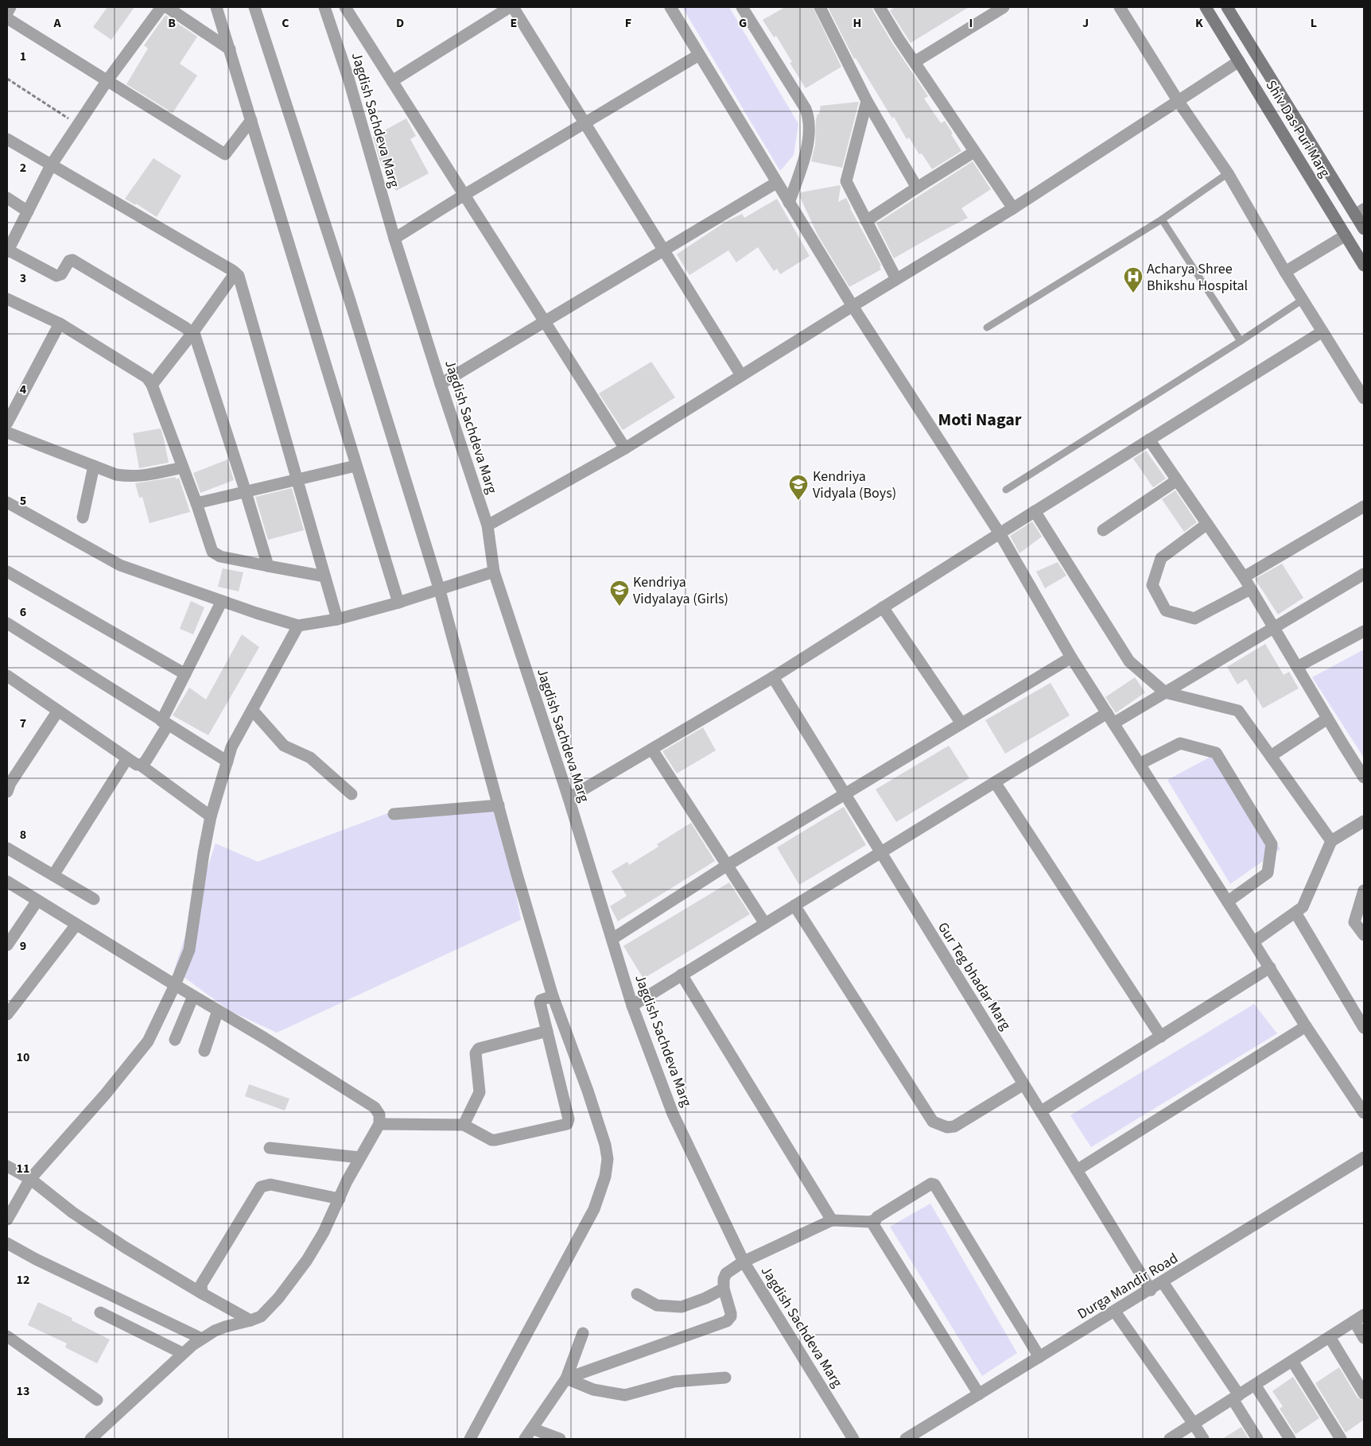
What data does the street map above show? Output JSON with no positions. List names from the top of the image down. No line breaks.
{"streets":{"main road":["Shiv Das Puri Marg"],"street":["Jagdish Sachdeva Marg","Gur Teg bhadar Marg","Durga Mandir Road"]},"crossings":[["Gur Teg bhadar Marg","Durga Mandir Road"]],"districts":["Moti Nagar"],"places":{"hospital":["Acharya Shree Bhikshu Hospital"],"school or university":["Kendriya Vidyala (Boys)","Kendriya Vidyalaya (Girls)"]},"grid":{"columns":["A","B","C","D","E","F","G","H","I","J","K","L"],"rows":["1","2","3","4","5","6","7","8","9","10","11","12","13"]}}
